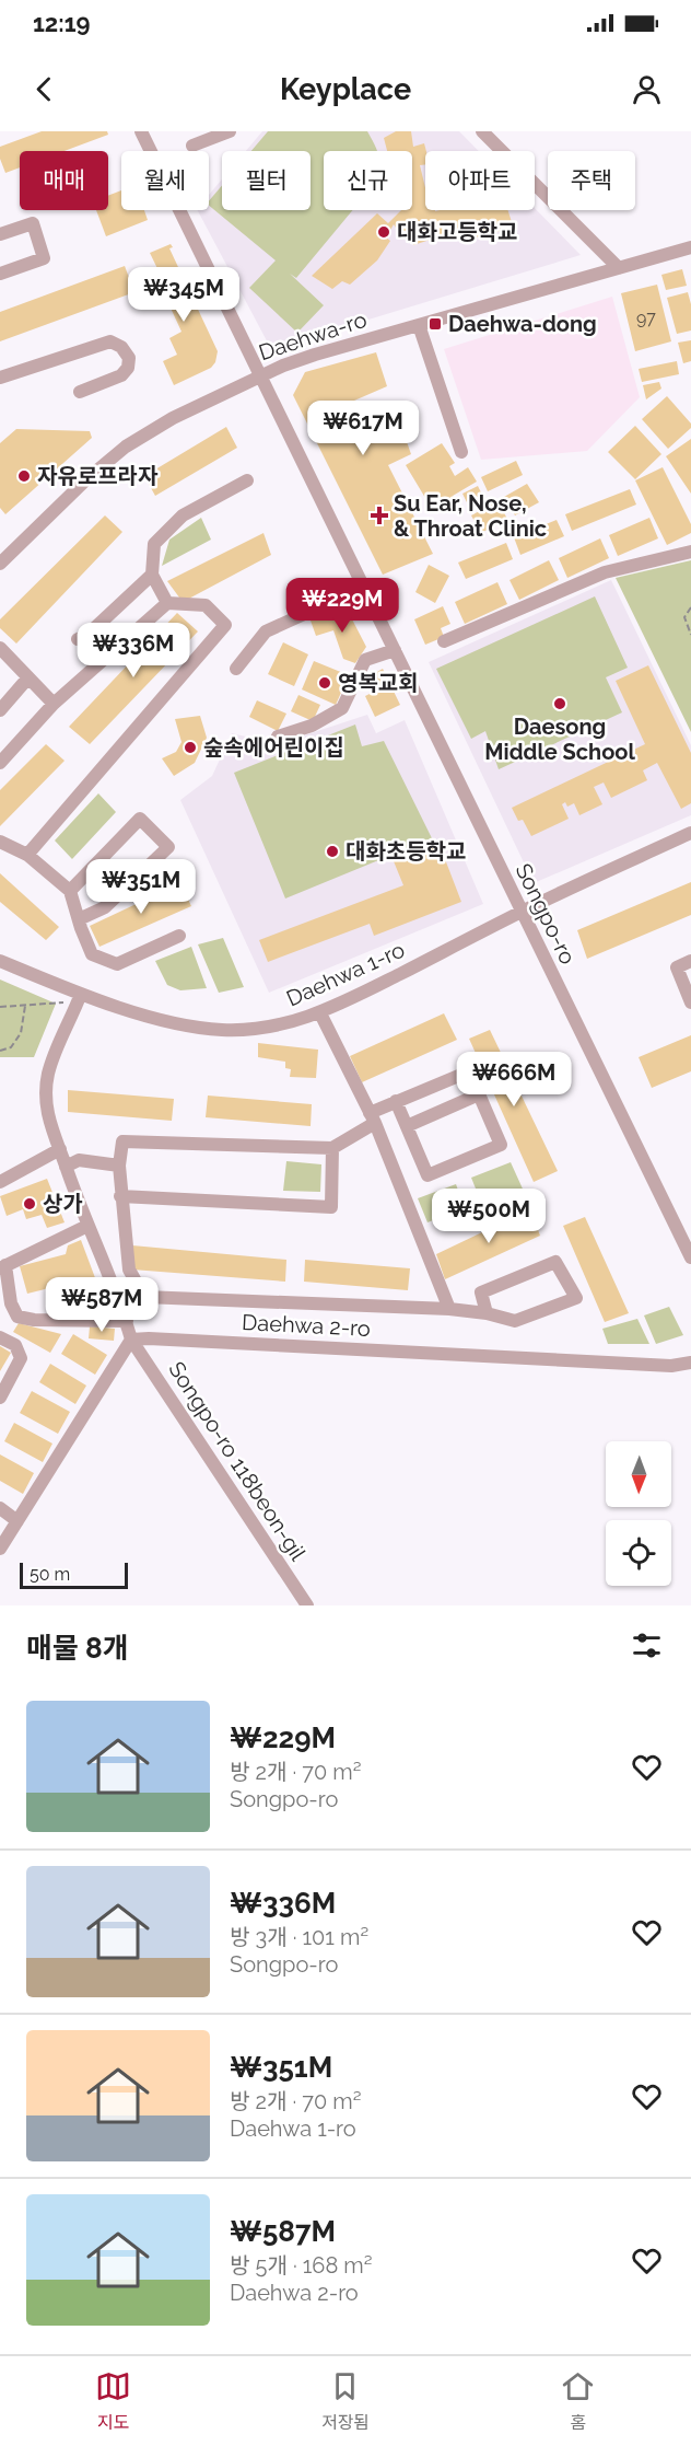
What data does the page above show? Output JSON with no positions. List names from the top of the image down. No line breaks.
{"streets":{"street":["Daehwa-ro","Songpo-ro","Daehwa 1-ro","Daehwa 2-ro","Songpo-ro 118beon-gil"]},"crossings":[["Daehwa-ro","Songpo-ro"],["Songpo-ro","Daehwa 1-ro"],["Daehwa 2-ro","Songpo-ro 118beon-gil"]],"places":{"other":["대화고등학교","자유로프라자","영복교회","Daesong Middle School","숲속에어린이집","대화초등학교","상가"],"transit":["Daehwa-dong"],"health":["Su Ear, Nose, & Throat Clinic"]},"house_numbers":["97"],"scale_bar":"50 m","north":"bottom","page":{"status":"12:19","header":"Keyplace","chip":["매매","월세","필터","신규","아파트","주택"],"price":["₩345M","₩617M","₩229M","₩336M","₩351M","₩666M","₩500M","₩587M"],"scale":"50 m","heading":"매물 8개","list":[{"name":"₩229M","note":"방 2개 · 70 m² · Songpo-ro"},{"name":"₩336M","note":"방 3개 · 101 m² · Songpo-ro"},{"name":"₩351M","note":"방 2개 · 70 m² · Daehwa 1-ro"},{"name":"₩587M","note":"방 5개 · 168 m² · Daehwa 2-ro"}],"tabs":["지도","저장됨","홈"]}}
